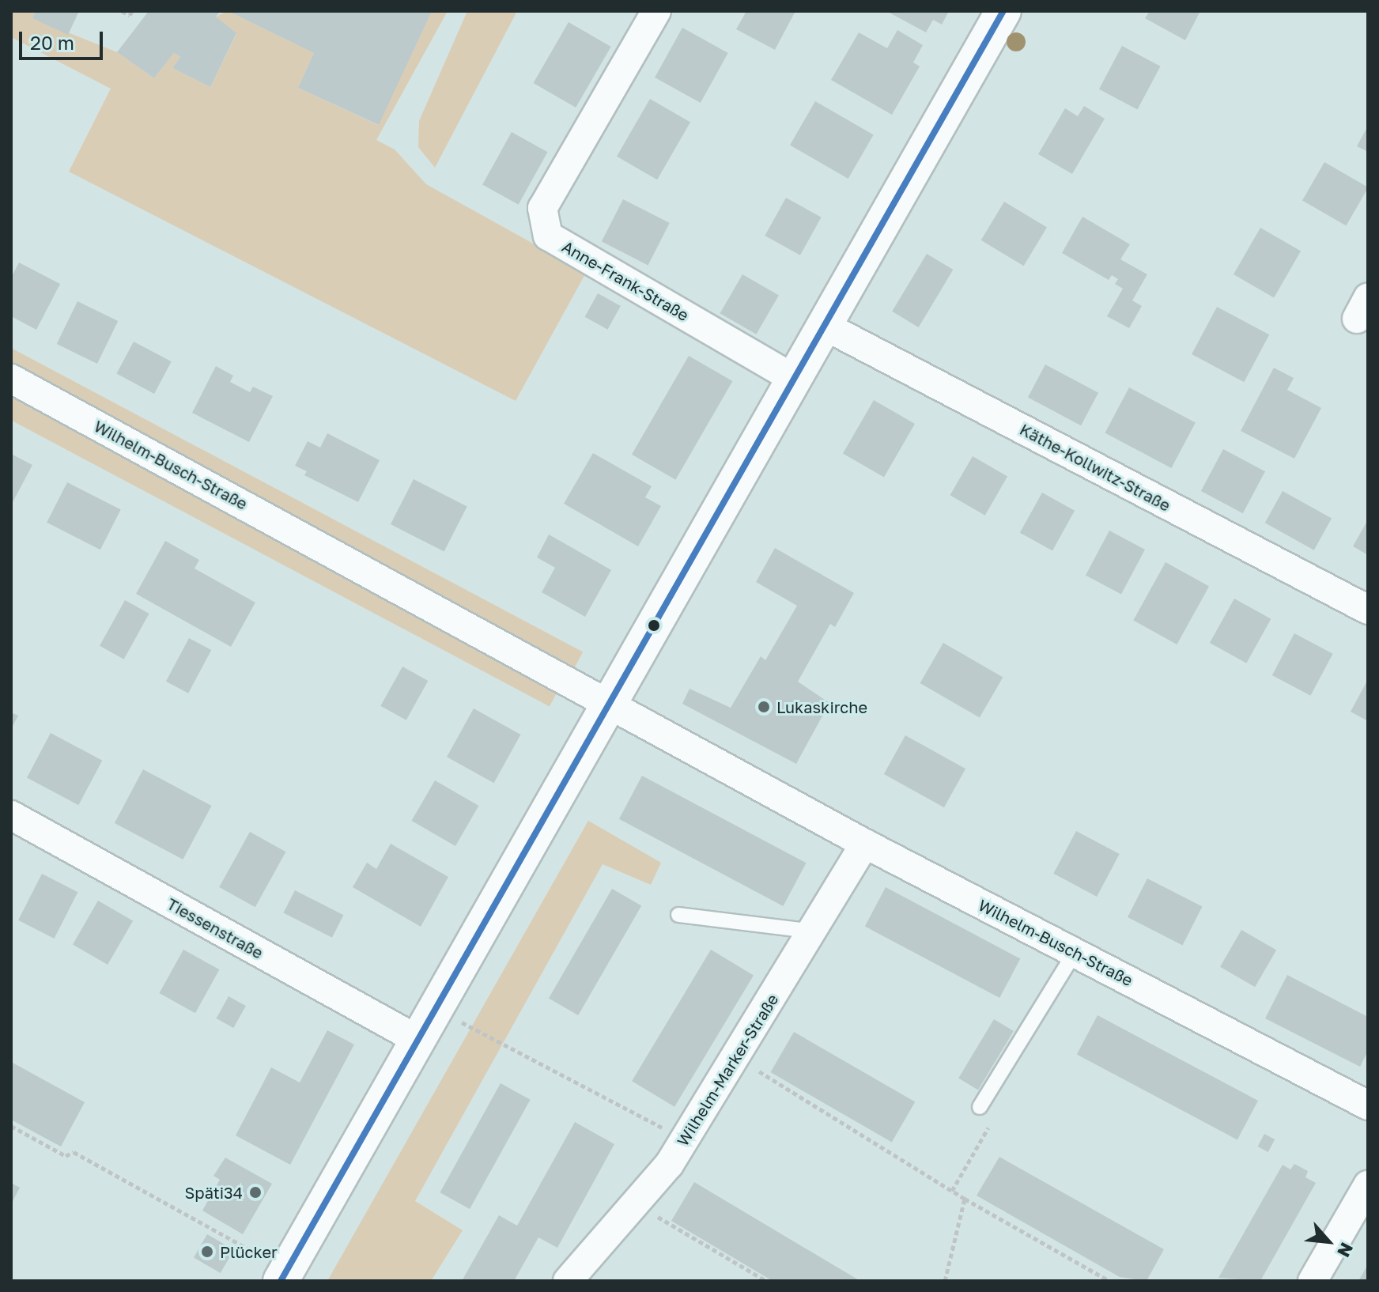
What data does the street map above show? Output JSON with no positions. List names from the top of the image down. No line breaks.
{"streets":{"street":["Anne-Frank-Straße","Wilhelm-Busch-Straße","Käthe-Kollwitz-Straße","Tiessenstraße","Wilhelm-Marker-Straße"]},"crossings":[["Wilhelm-Busch-Straße","Wilhelm-Marker-Straße"]],"places":["Lukaskirche","Späti34","Plücker"],"scale_bar":"20 m","north":"bottom right"}
